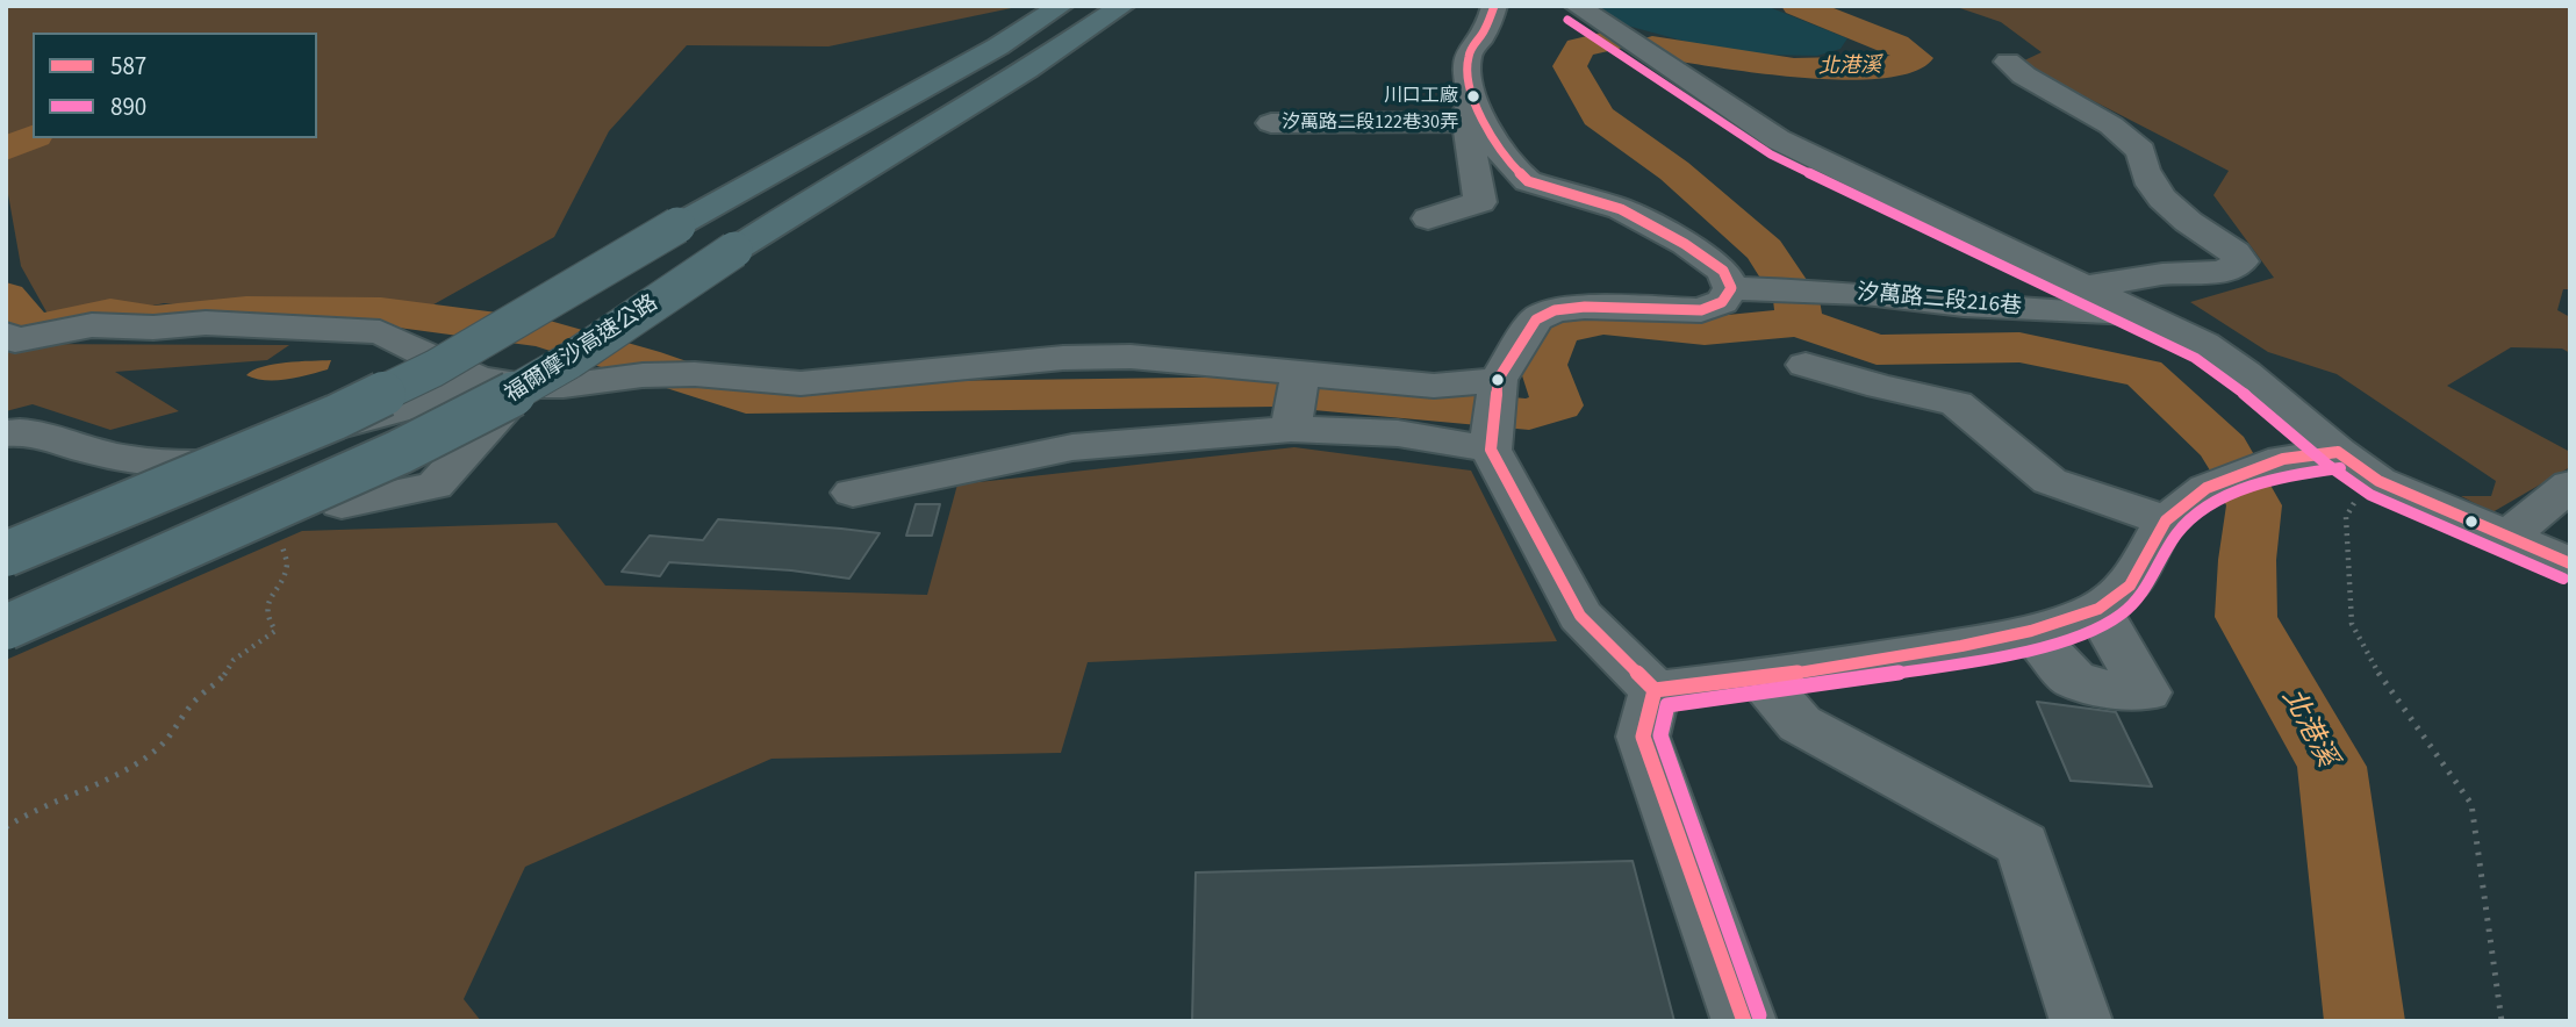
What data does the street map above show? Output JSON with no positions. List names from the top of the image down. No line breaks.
{"streets":{"highway":["福爾摩沙高速公路"],"street":["汐萬路二段122巷30弄","汐萬路二段216巷"]},"water":["北港溪"],"places":["川口工廠"],"lines":["transit line 587","transit line 890"],"legend":["587","890"]}
